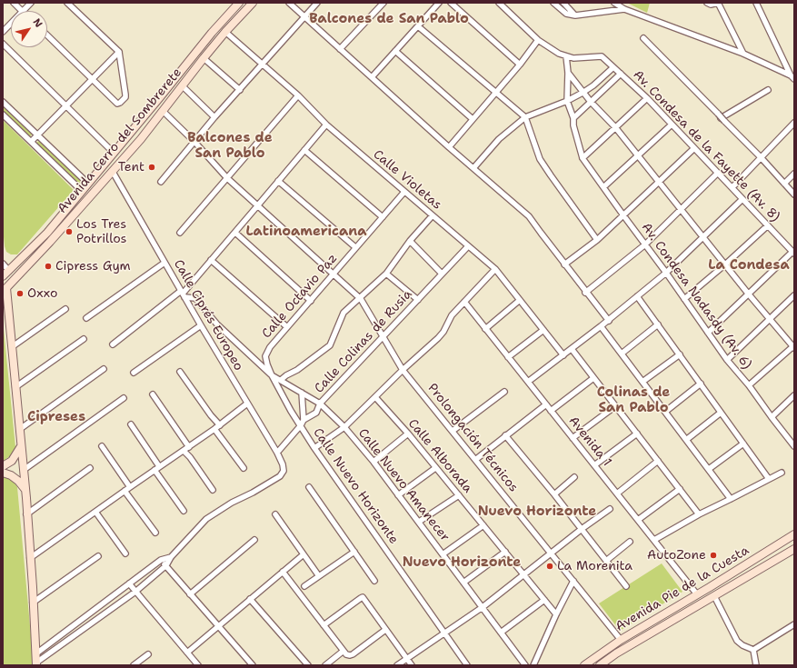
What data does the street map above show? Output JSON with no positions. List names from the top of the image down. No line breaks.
{"streets":{"main road":["Avenida Cerro del Sombrerete","Avenida Pie de la Cuesta"],"street":["Av. Condesa de la Fayette (Av. 8)","Calle Violetas","Calle Octavio Paz","Av. Condesa Nadasdy (Av. 6)","Calle Ciprés Europeo","Calle Colinas de Rusia","Prolongación Técnicos","Avenida 1","Calle Alborada","Calle Nuevo Amanecer","Calle Nuevo Horizonte"]},"crossings":[["Avenida Cerro del Sombrerete","Calle Violetas"],["Avenida Cerro del Sombrerete","Calle Ciprés Europeo"],["Avenida Cerro del Sombrerete","Prolongación Técnicos"],["Calle Violetas","Calle Octavio Paz"],["Calle Violetas","Calle Colinas de Rusia"],["Calle Octavio Paz","Calle Colinas de Rusia"],["Calle Octavio Paz","Prolongación Técnicos"],["Calle Octavio Paz","Calle Nuevo Amanecer"],["Calle Octavio Paz","Calle Nuevo Horizonte"],["Calle Ciprés Europeo","Calle Colinas de Rusia"],["Calle Colinas de Rusia","Prolongación Técnicos"],["Calle Colinas de Rusia","Calle Nuevo Amanecer"],["Calle Colinas de Rusia","Calle Nuevo Horizonte"],["Prolongación Técnicos","Avenida Pie de la Cuesta"],["Avenida 1","Avenida Pie de la Cuesta"]],"districts":["Balcones de San Pablo","Balcones de San Pablo","Latinoamericana","La Condesa","Colinas de San Pablo","Cipreses","Nuevo Horizonte","Nuevo Horizonte"],"places":["Tent","Los Tres Potrillos","Cipress Gym","Oxxo","AutoZone","La Morenita"],"north":"top right"}
